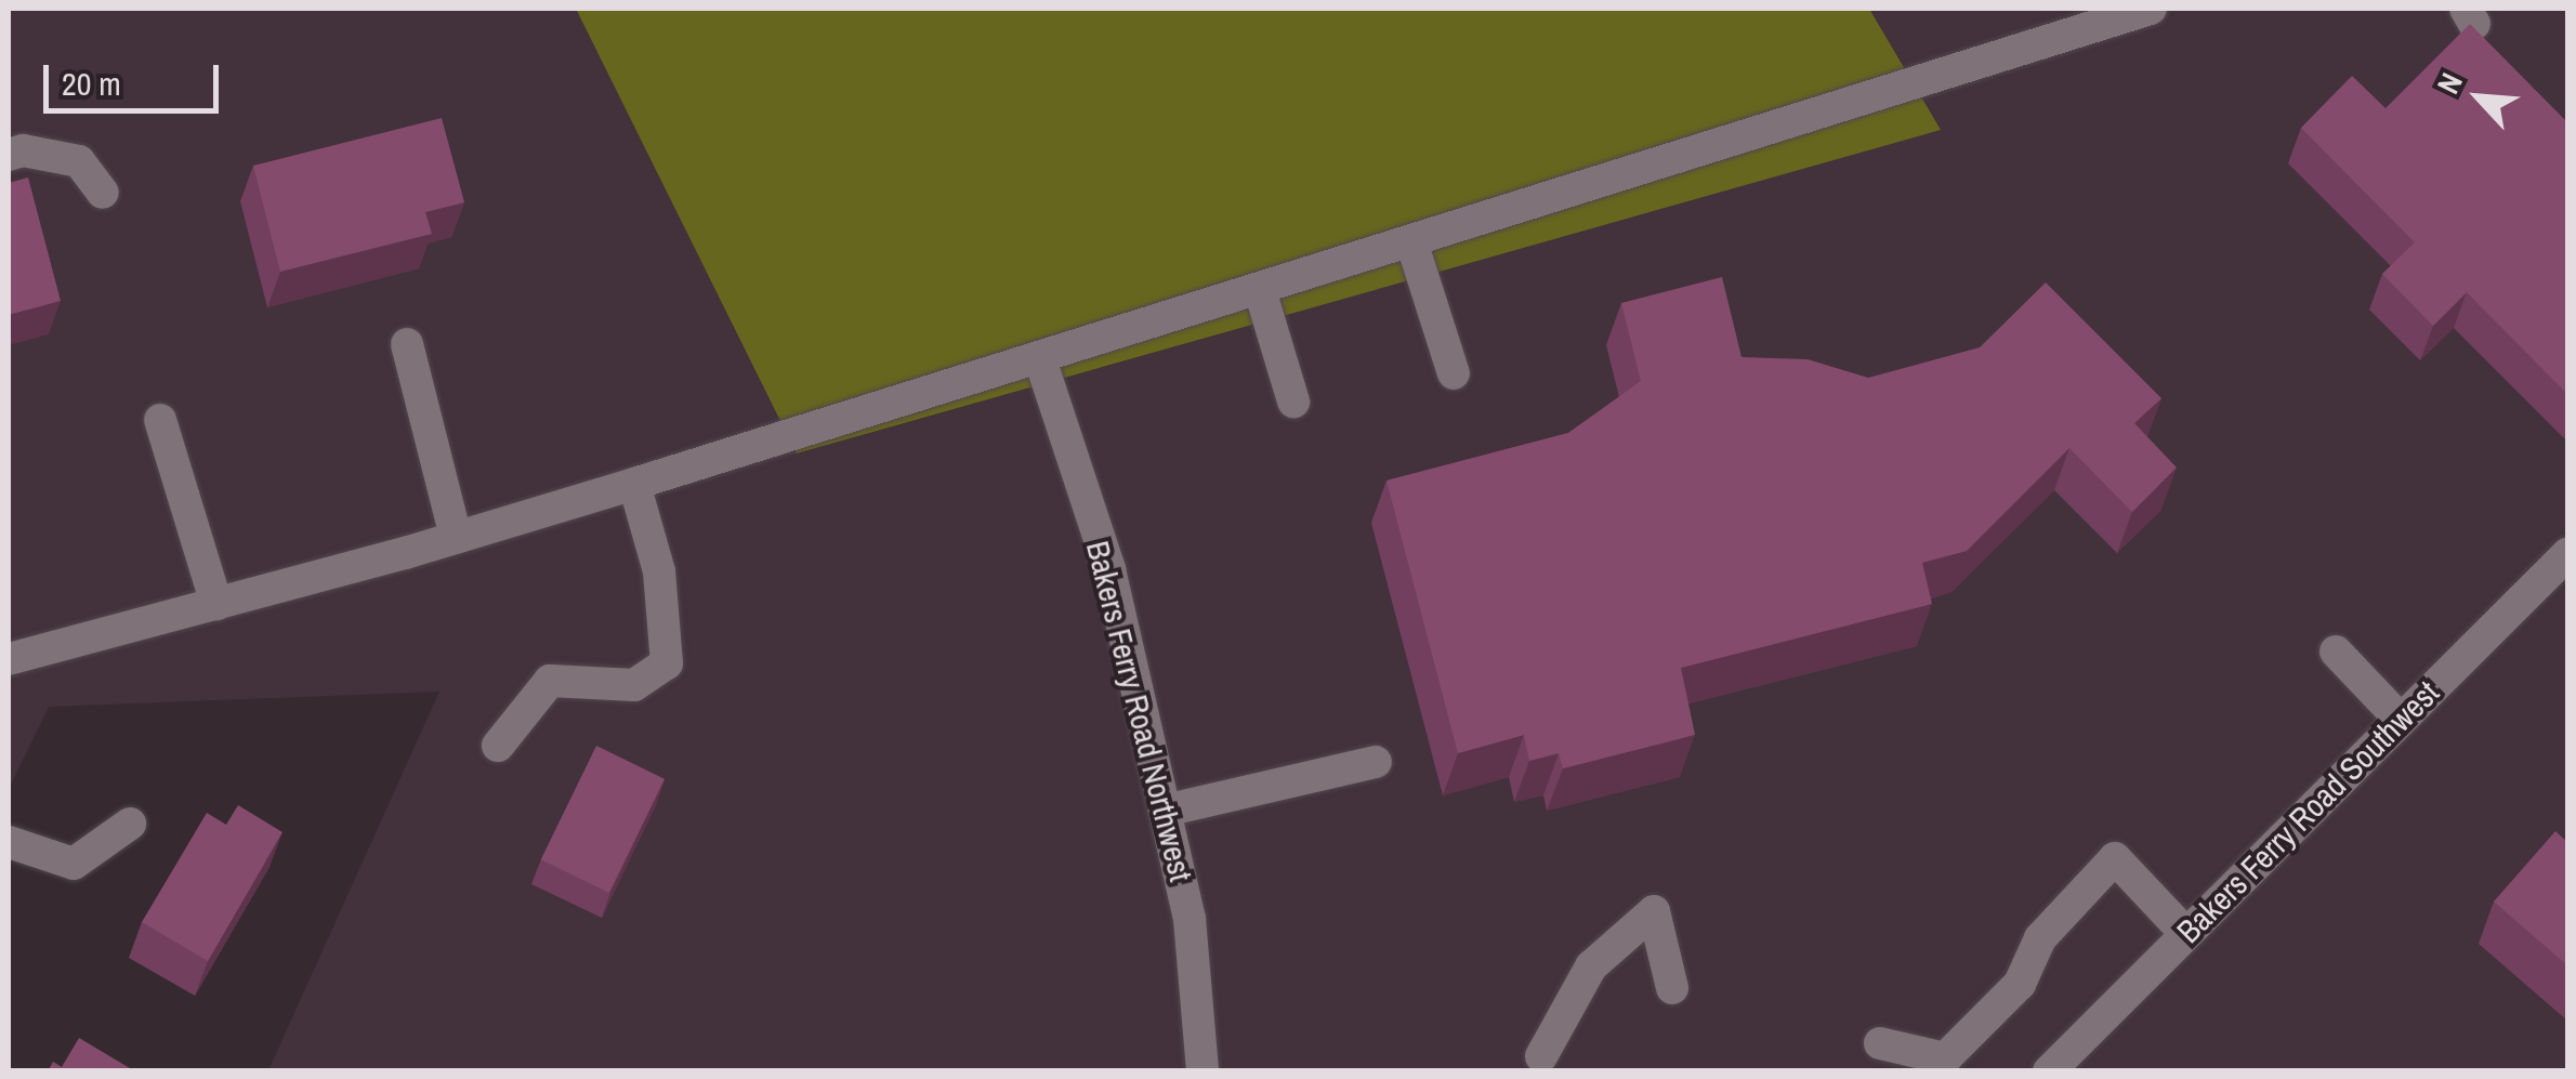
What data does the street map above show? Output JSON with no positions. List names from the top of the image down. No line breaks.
{"streets":{"main road":["Bakers Ferry Road Northwest","Bakers Ferry Road Southwest"]},"scale_bar":"20 m","north":"top left"}
